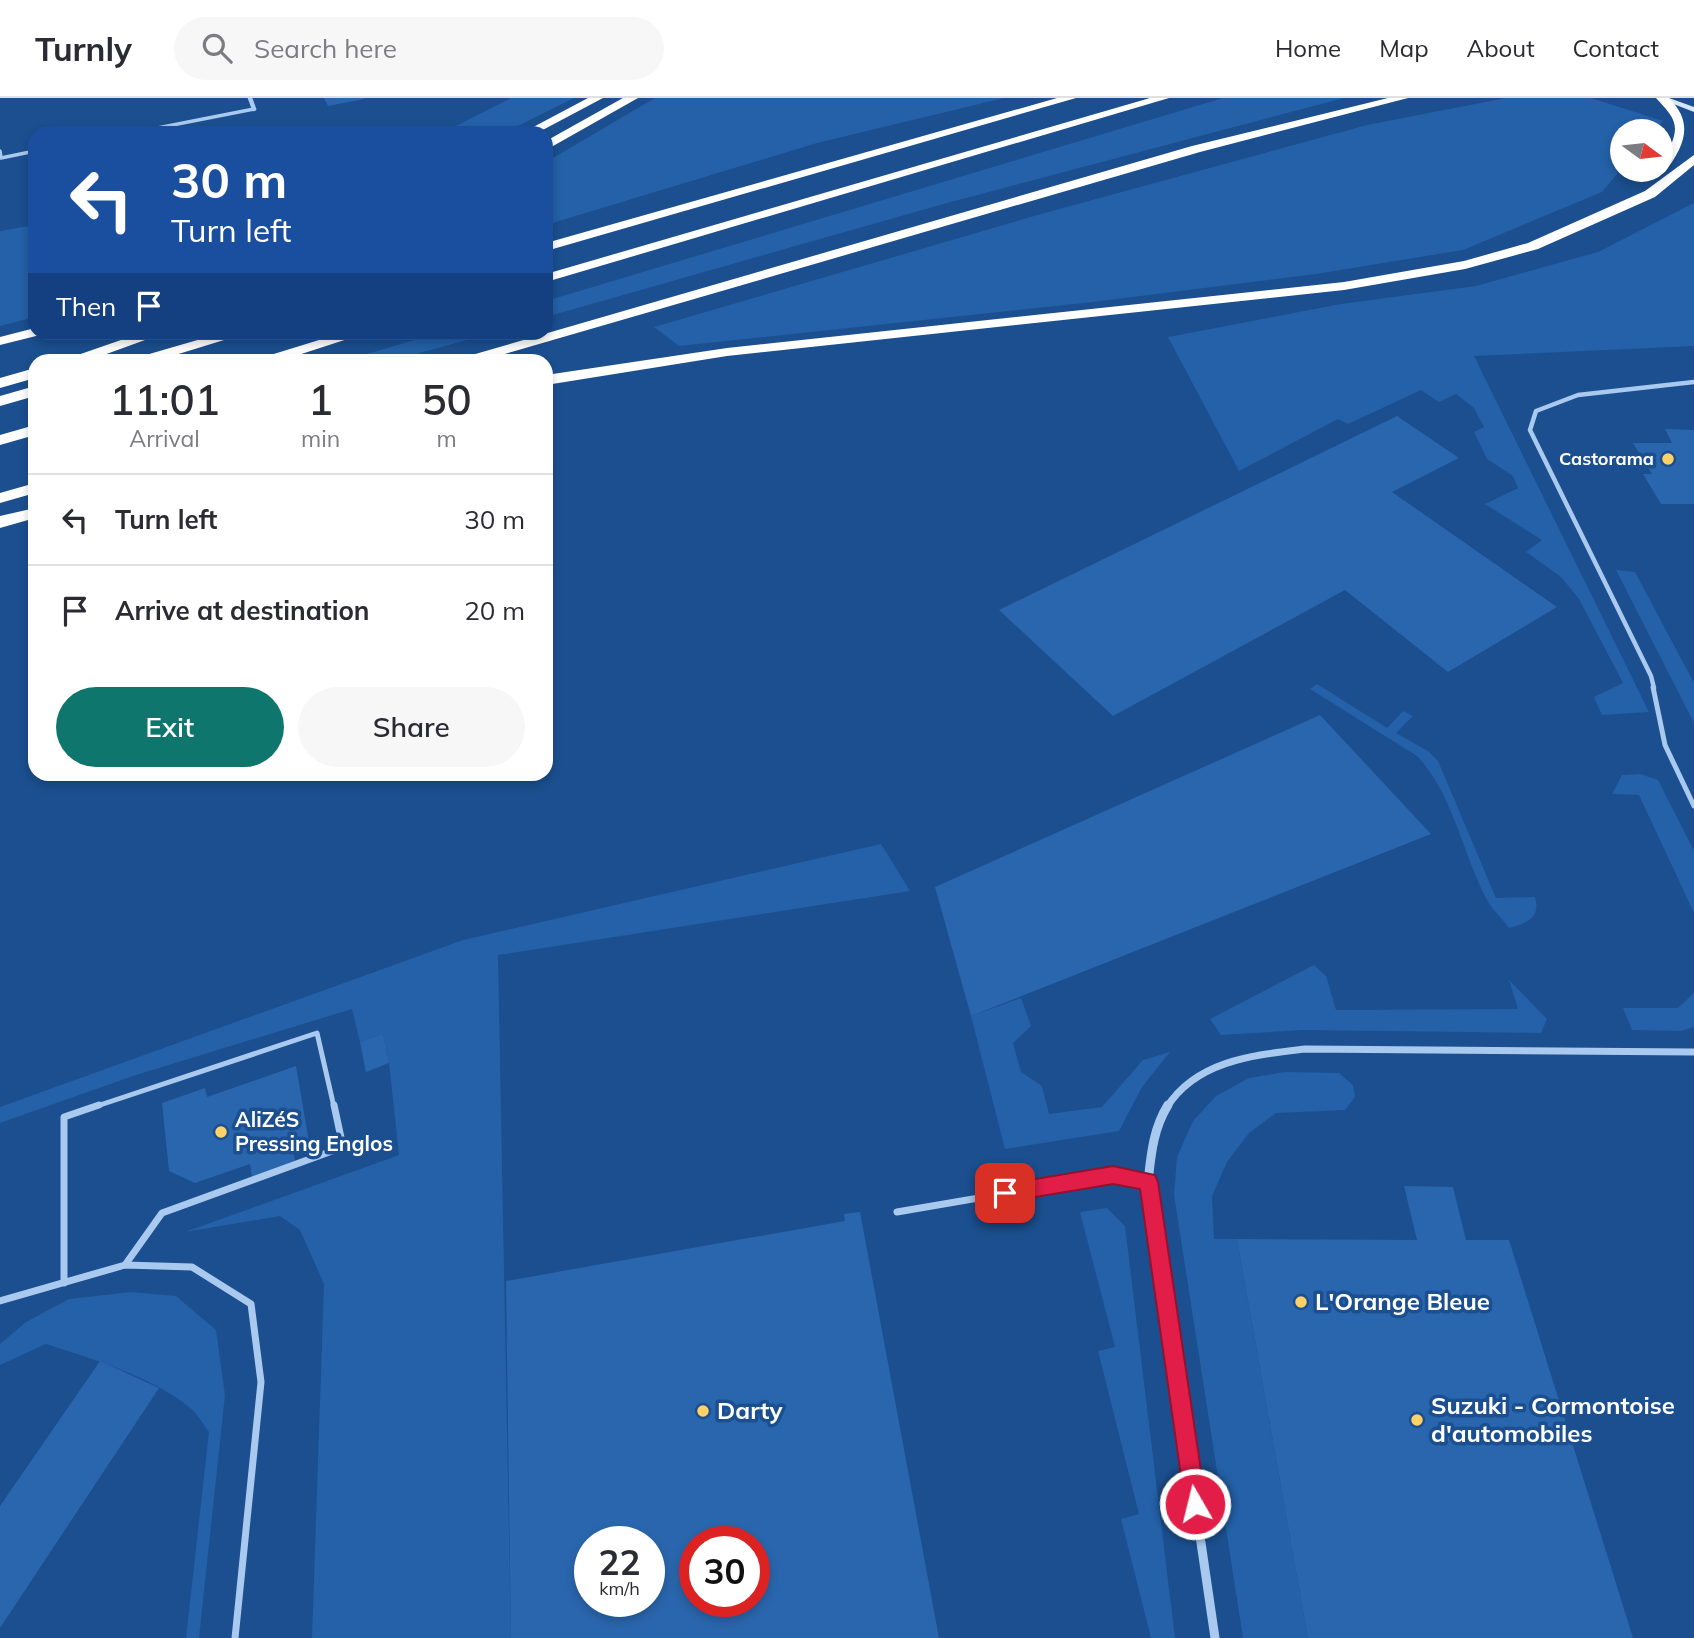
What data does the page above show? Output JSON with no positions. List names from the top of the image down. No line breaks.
{"places":["Castorama","AliZéS Pressing Englos","L'Orange Bleue","Darty","Suzuki - Cormontoise d'automobiles"],"north":"right","page":{"header":"Turnly","search":"Search here","nav":["Home","Map","About","Contact"],"turn":["30 m","Turn left"],"then":"Then","eta":["11:01","Arrival","1","min","50","m"],"list":[{"name":"Turn left","value":"30 m"},{"name":"Arrive at destination","value":"20 m"}],"buttons":["Exit","Share"],"speed":"22 km/h","limit":"30"}}
